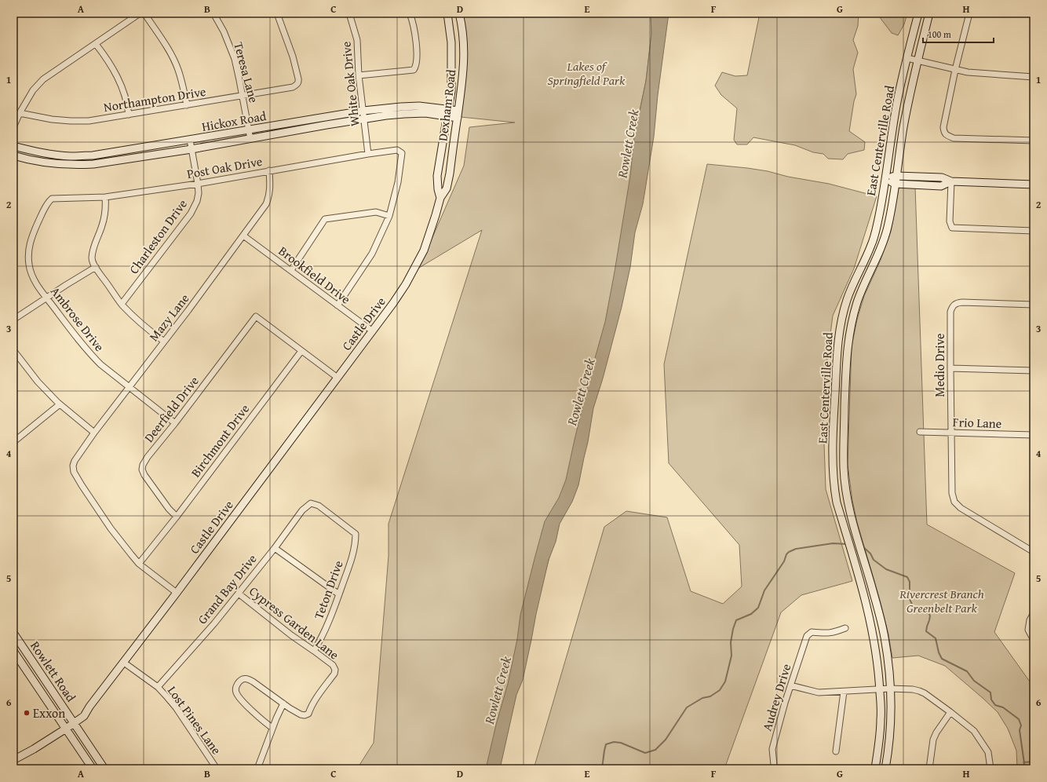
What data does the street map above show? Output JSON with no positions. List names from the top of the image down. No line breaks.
{"streets":{"main road":["Dexham Road","Hickox Road","East Centerville Road","Castle Drive","Rowlett Road"],"street":["Teresa Lane","White Oak Drive","Northampton Drive","Post Oak Drive","Charleston Drive","Brookfield Drive","Mazy Lane","Ambrose Drive","Medio Drive","Deerfield Drive","Frio Lane","Birchmont Drive","Grand Bay Drive","Teton Drive","Cypress Garden Lane","Audrey Drive","Lost Pines Lane"]},"crossings":[["Teresa Lane","Northampton Drive"],["Teresa Lane","Hickox Road"],["White Oak Drive","Hickox Road"],["White Oak Drive","Post Oak Drive"],["Dexham Road","Hickox Road"],["Dexham Road","Castle Drive"],["Hickox Road","Charleston Drive"],["Post Oak Drive","Charleston Drive"],["Post Oak Drive","Mazy Lane"],["Post Oak Drive","Ambrose Drive"],["Brookfield Drive","Mazy Lane"],["Brookfield Drive","Castle Drive"],["Mazy Lane","Ambrose Drive"],["Mazy Lane","Birchmont Drive"],["Ambrose Drive","Deerfield Drive"],["Castle Drive","Rowlett Road"],["Castle Drive","Lost Pines Lane"],["Medio Drive","Frio Lane"],["Deerfield Drive","Birchmont Drive"],["Grand Bay Drive","Teton Drive"],["Grand Bay Drive","Cypress Garden Lane"],["Grand Bay Drive","Lost Pines Lane"],["Teton Drive","Cypress Garden Lane"]],"water":["Rowlett Creek"],"parks":["Lakes of Springfield Park","Rivercrest Branch Greenbelt Park"],"places":["Exxon"],"scale_bar":"100 m","grid":{"columns":["A","B","C","D","E","F","G","H"],"rows":["1","2","3","4","5","6"]}}
